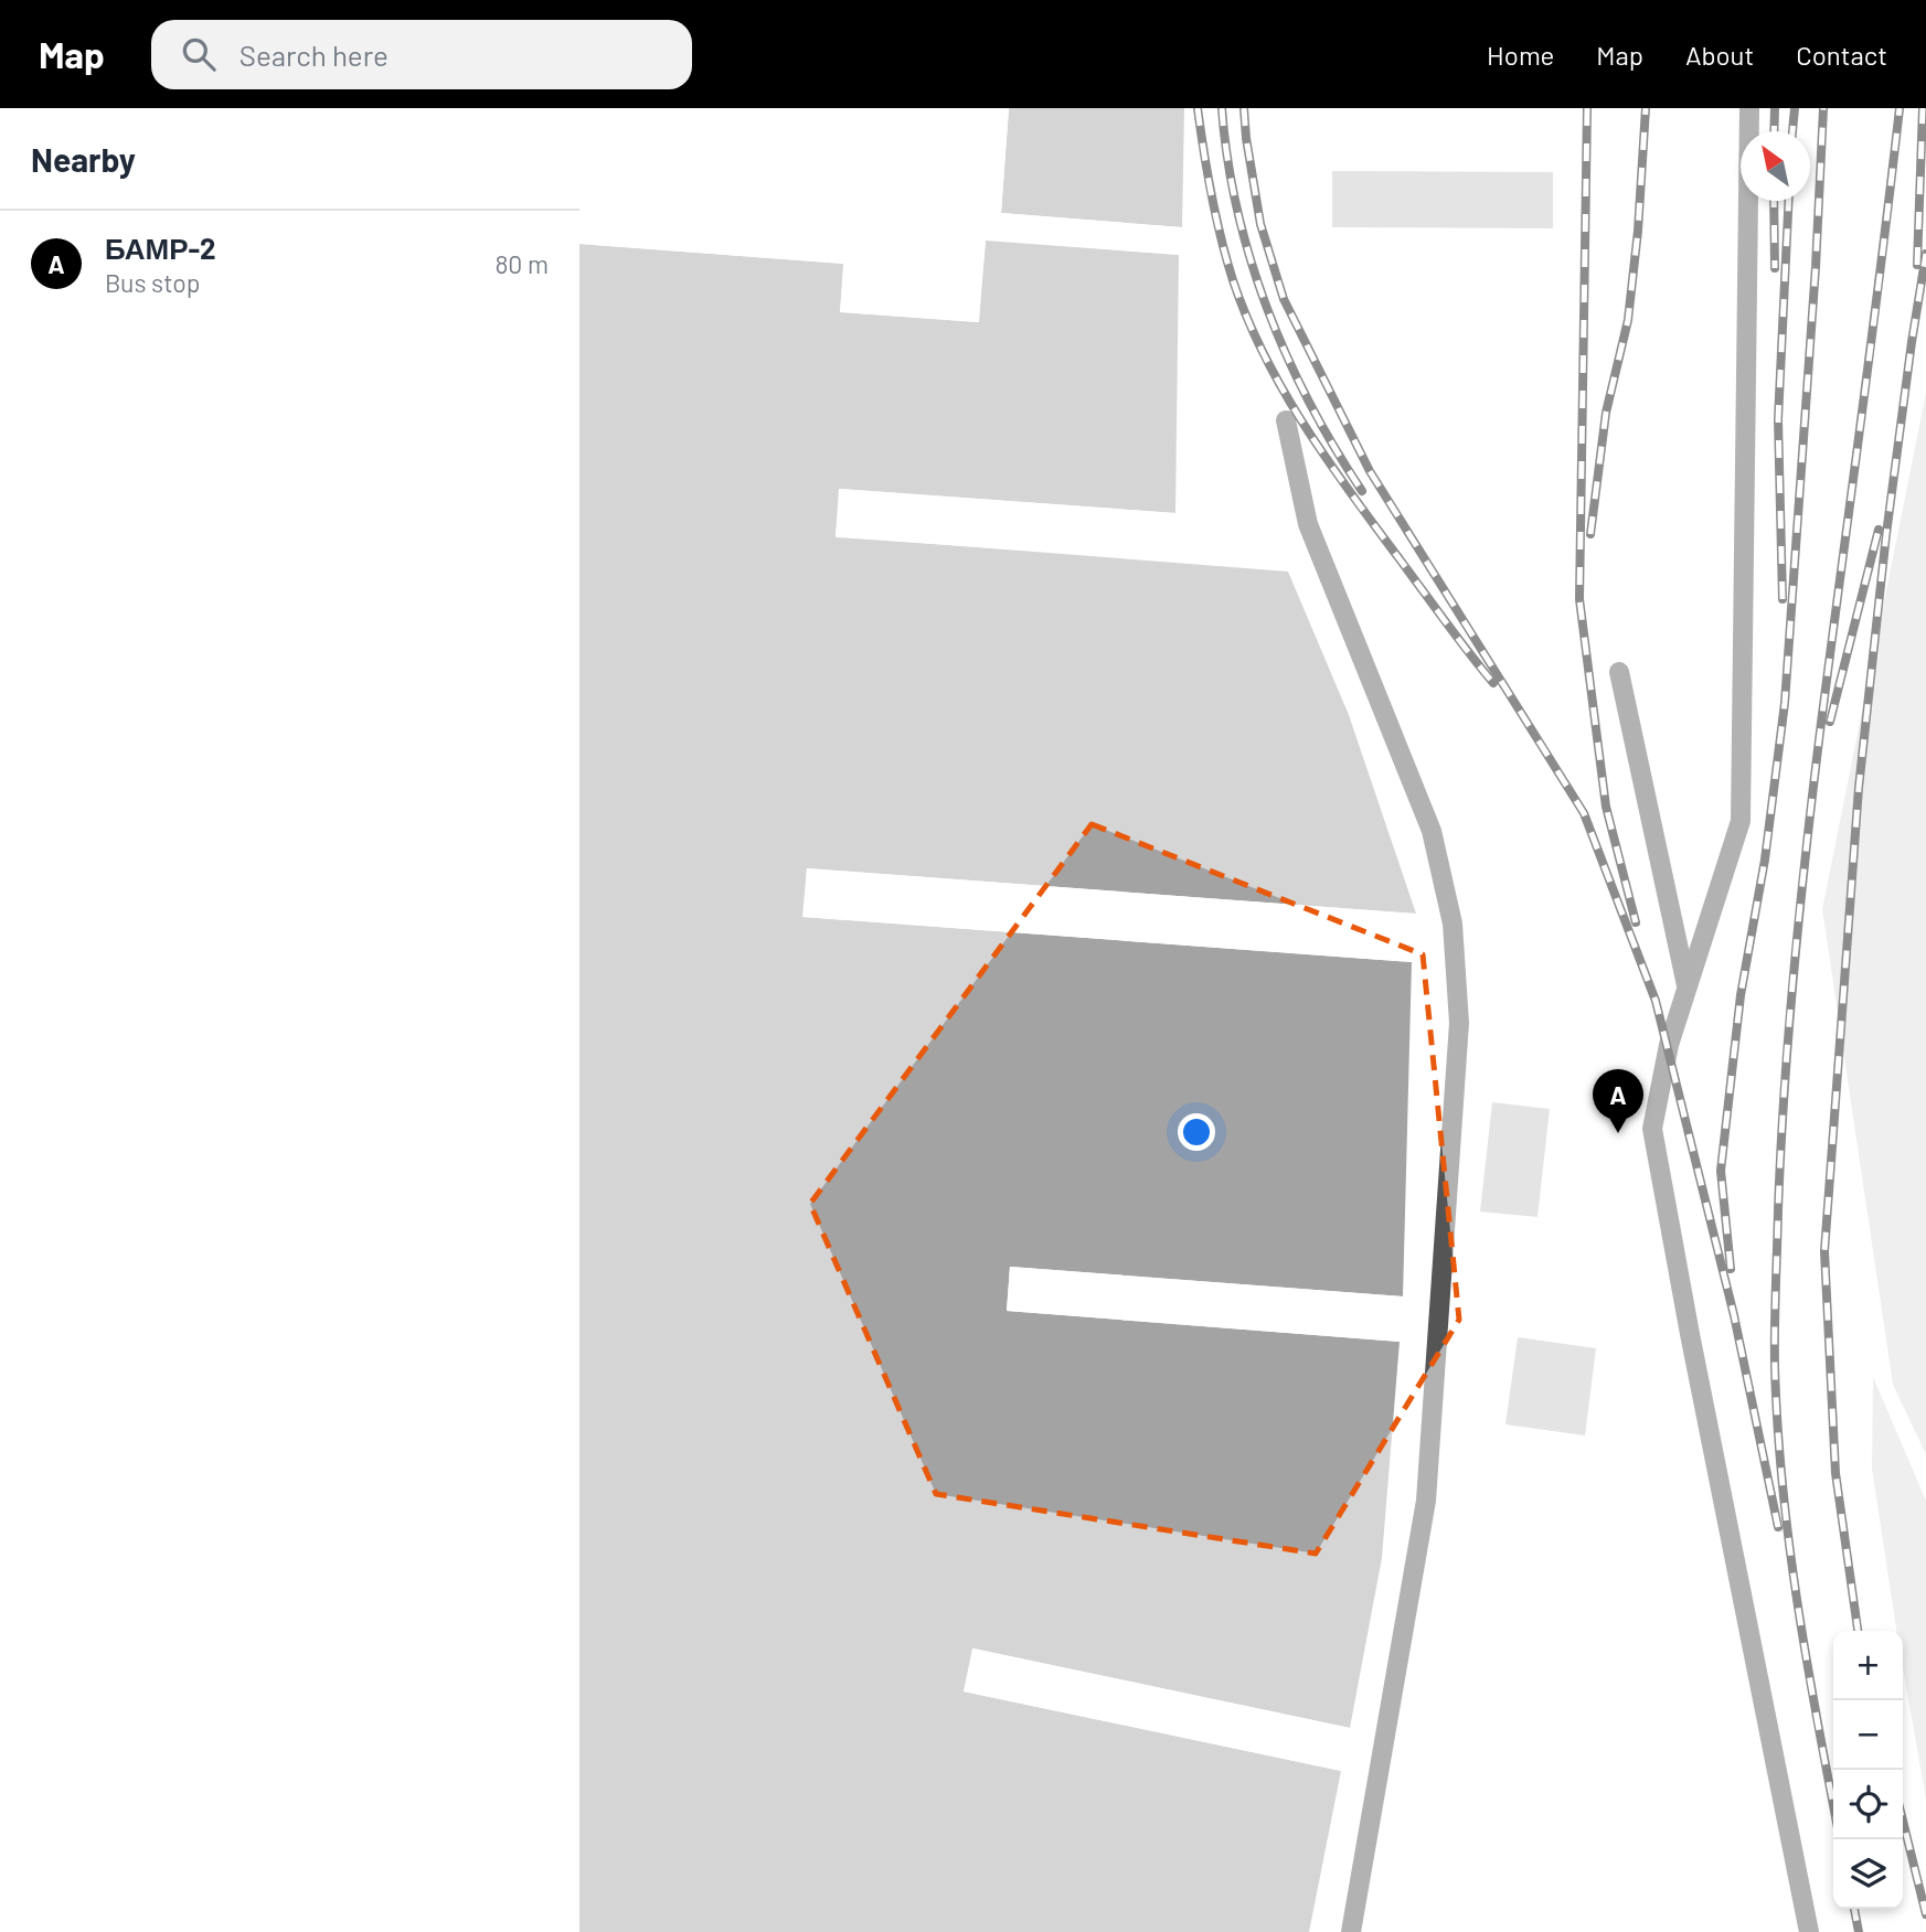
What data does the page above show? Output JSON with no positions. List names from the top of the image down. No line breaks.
{"north":"top left","page":{"header":"Map","search":"Search here","nav":["Home","Map","About","Contact"],"heading":"Nearby","list":[{"mark":"A","name":"БАМР-2","note":"Bus stop","value":"80 m"}],"pins":"A","map_buttons":["+","−"]}}
